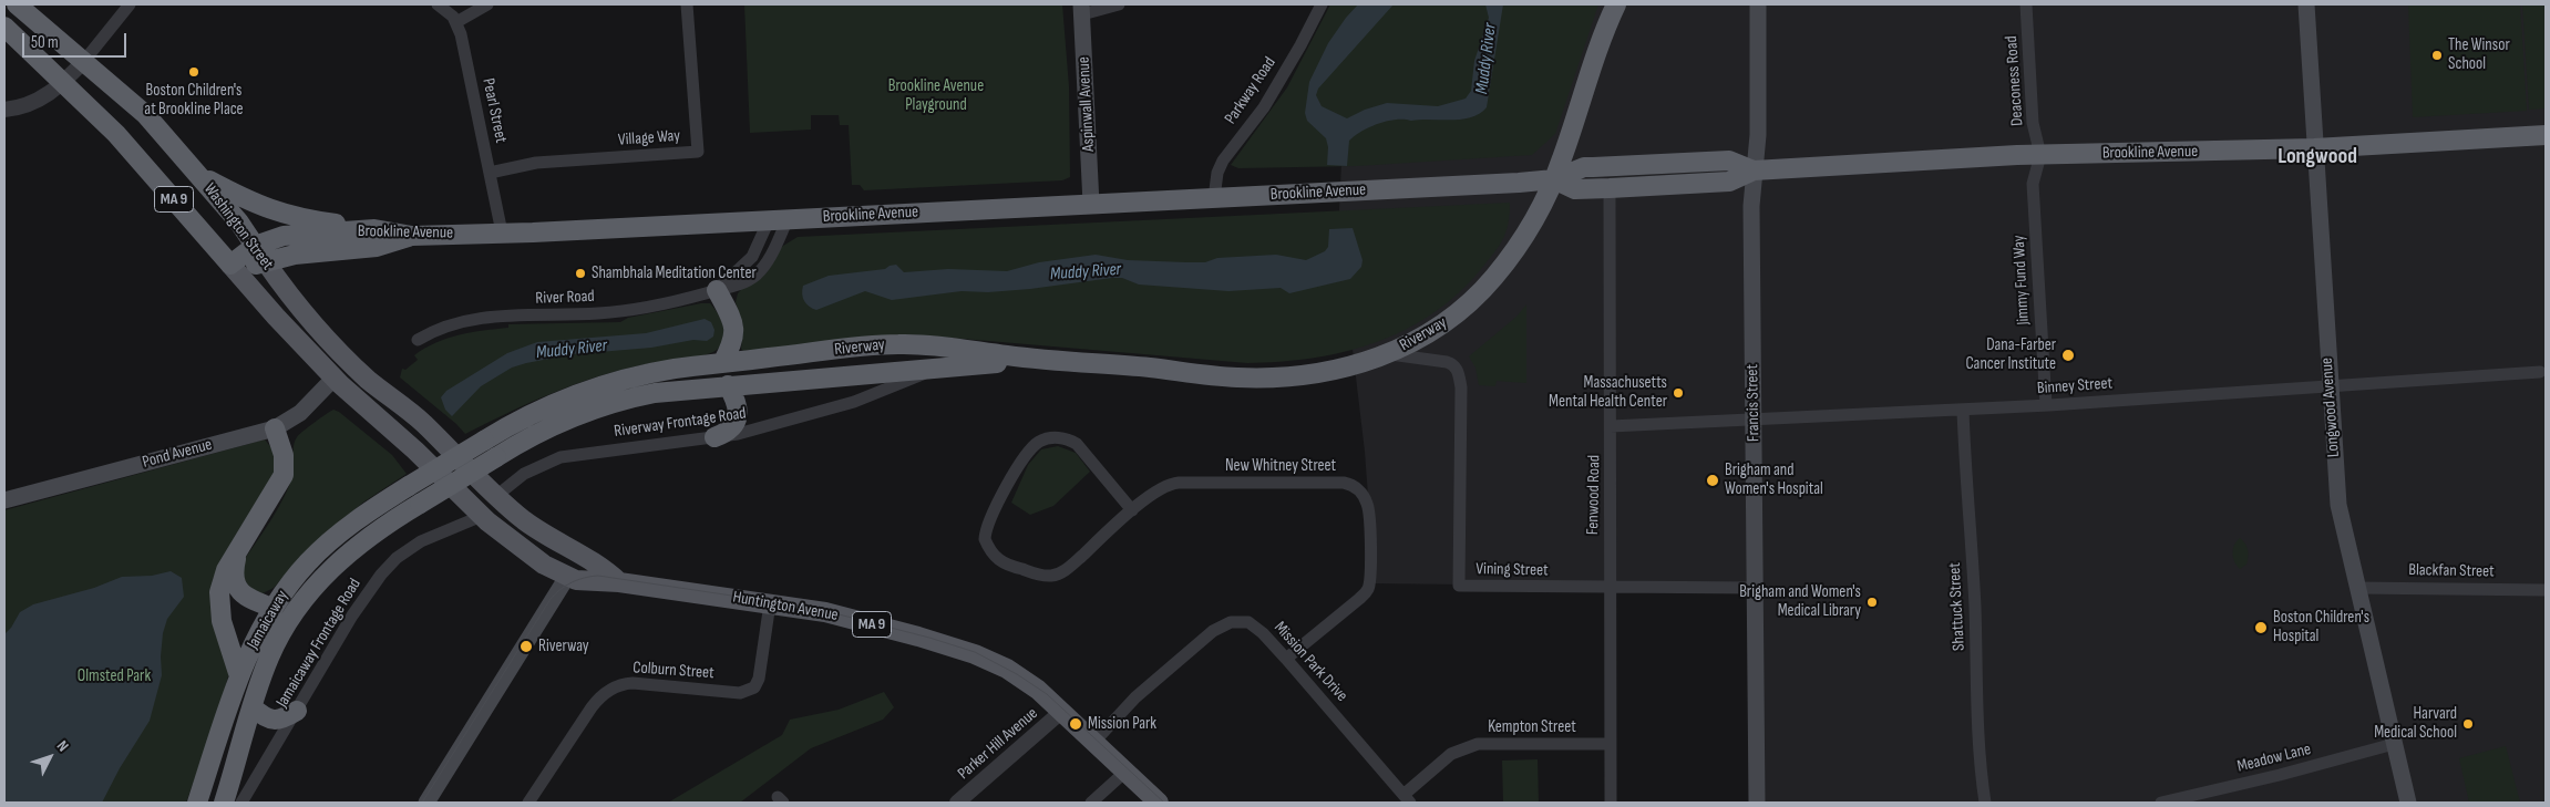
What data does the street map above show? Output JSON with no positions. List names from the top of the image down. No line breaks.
{"streets":{"highway":["Brookline Avenue","MA 9","Washington Street","Riverway","Jamaicaway"],"main road":["Aspinwall Avenue","Francis Street","Longwood Avenue","Pond Avenue","Huntington Avenue"],"street":["Deaconess Road","Parkway Road","Pearl Street","Village Way","Jimmy Fund Way","River Road","Binney Street","Riverway Frontage Road","New Whitney Street","Fenwood Road","Vining Street","Blackfan Street","Shattuck Street","Jamaicaway Frontage Road","Mission Park Drive","Colburn Street","Kempton Street","Parker Hill Avenue","Meadow Lane"]},"crossings":[["Deaconess Road","Brookline Avenue"],["Deaconess Road","Jimmy Fund Way"],["Parkway Road","Brookline Avenue"],["Aspinwall Avenue","Brookline Avenue"],["Pearl Street","Village Way"],["Pearl Street","Brookline Avenue"],["Brookline Avenue","Washington Street"],["Brookline Avenue","Jimmy Fund Way"],["Brookline Avenue","River Road"],["Brookline Avenue","Riverway"],["Brookline Avenue","Francis Street"],["Brookline Avenue","Longwood Avenue"],["Brookline Avenue","Fenwood Road"],["MA 9","Washington Street"],["MA 9","Riverway Frontage Road"],["MA 9","Huntington Avenue"],["Washington Street","Riverway Frontage Road"],["Washington Street","Pond Avenue"],["Washington Street","Huntington Avenue"],["Jimmy Fund Way","Binney Street"],["Riverway","Riverway Frontage Road"],["Riverway","Vining Street"],["Riverway","Jamaicaway"],["Binney Street","Francis Street"],["Binney Street","Longwood Avenue"],["Binney Street","Fenwood Road"],["Binney Street","Shattuck Street"],["Francis Street","Vining Street"],["Longwood Avenue","Blackfan Street"],["Longwood Avenue","Meadow Lane"],["New Whitney Street","Mission Park Drive"],["Fenwood Road","Vining Street"],["Fenwood Road","Kempton Street"],["Huntington Avenue","Jamaicaway Frontage Road"],["Huntington Avenue","Mission Park Drive"],["Huntington Avenue","Colburn Street"],["Huntington Avenue","Parker Hill Avenue"],["Mission Park Drive","Kempton Street"]],"districts":["Longwood"],"water":["Muddy River"],"parks":["Brookline Avenue Playground","Olmsted Park"],"places":["The Winsor School","Boston Children's at Brookline Place","Shambhala Meditation Center","Dana-Farber Cancer Institute","Massachusetts Mental Health Center","Brigham and Women's Hospital","Brigham and Women's Medical Library","Boston Children's Hospital","Riverway","Mission Park","Harvard Medical School"],"scale_bar":"50 m","north":"top right"}
